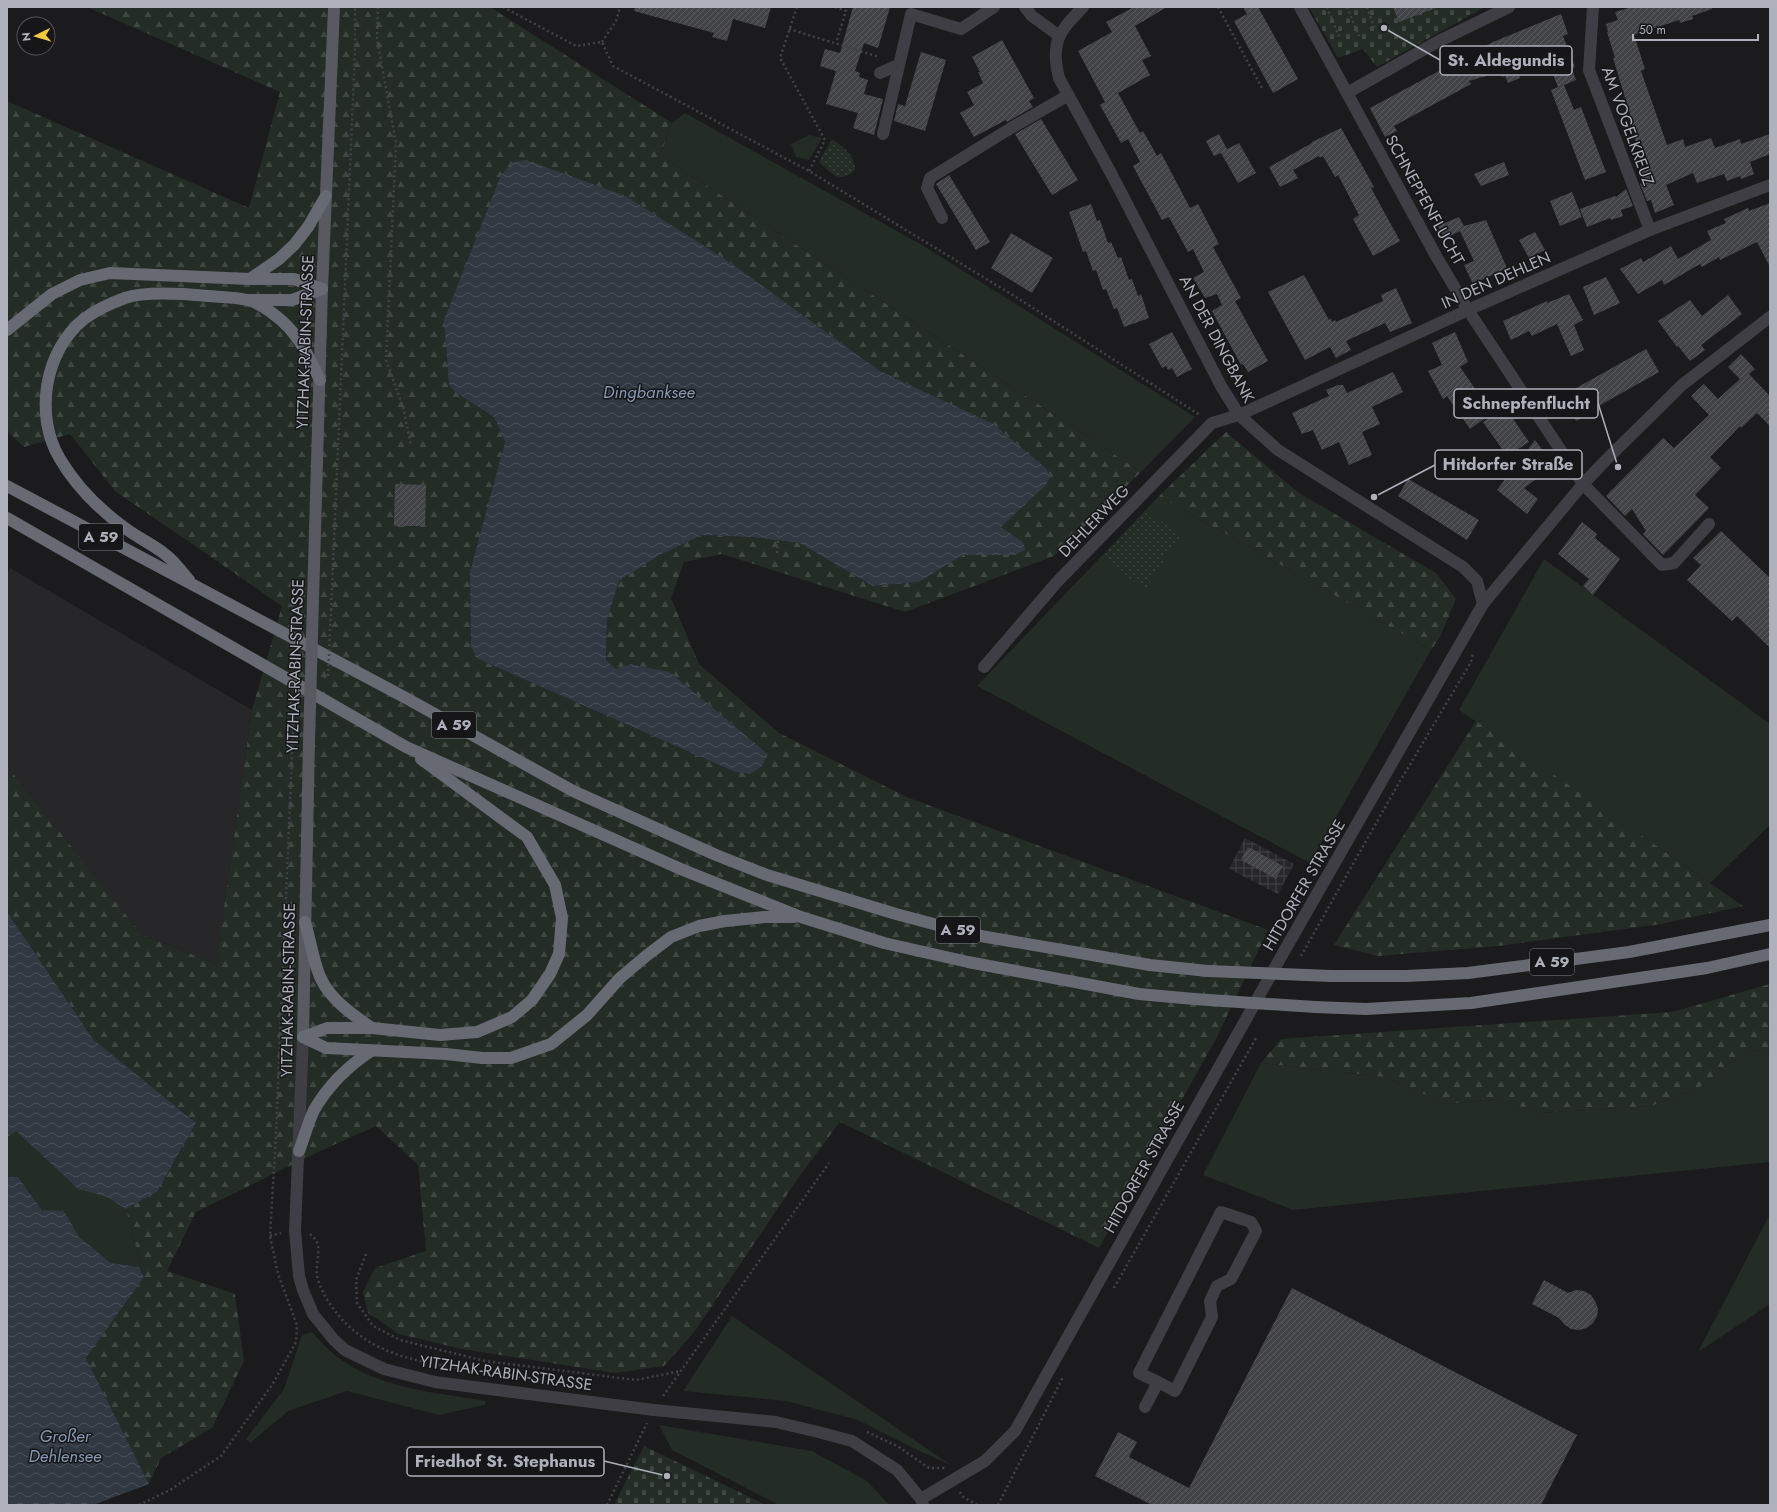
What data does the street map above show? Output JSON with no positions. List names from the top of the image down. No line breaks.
{"streets":{"highway":["A 59"],"main road":["YITZHAK-RABIN-STRASSE"],"street":["AM VOGELKREUZ","SCHNEPFENFLUCHT","IN DEN DEHLEN","AN DER DINGBANK","DEHLERWEG","HITDORFER STRASSE"]},"crossings":[["AM VOGELKREUZ","IN DEN DEHLEN"],["SCHNEPFENFLUCHT","IN DEN DEHLEN"],["SCHNEPFENFLUCHT","HITDORFER STRASSE"],["IN DEN DEHLEN","AN DER DINGBANK"],["IN DEN DEHLEN","DEHLERWEG"],["AN DER DINGBANK","DEHLERWEG"],["AN DER DINGBANK","HITDORFER STRASSE"],["YITZHAK-RABIN-STRASSE","HITDORFER STRASSE"]],"water":["Dingbanksee","Großer Dehlensee"],"places":["St. Aldegundis","Schnepfenflucht","Hitdorfer Straße","Friedhof St. Stephanus"],"scale_bar":"50 m","north":"left"}
